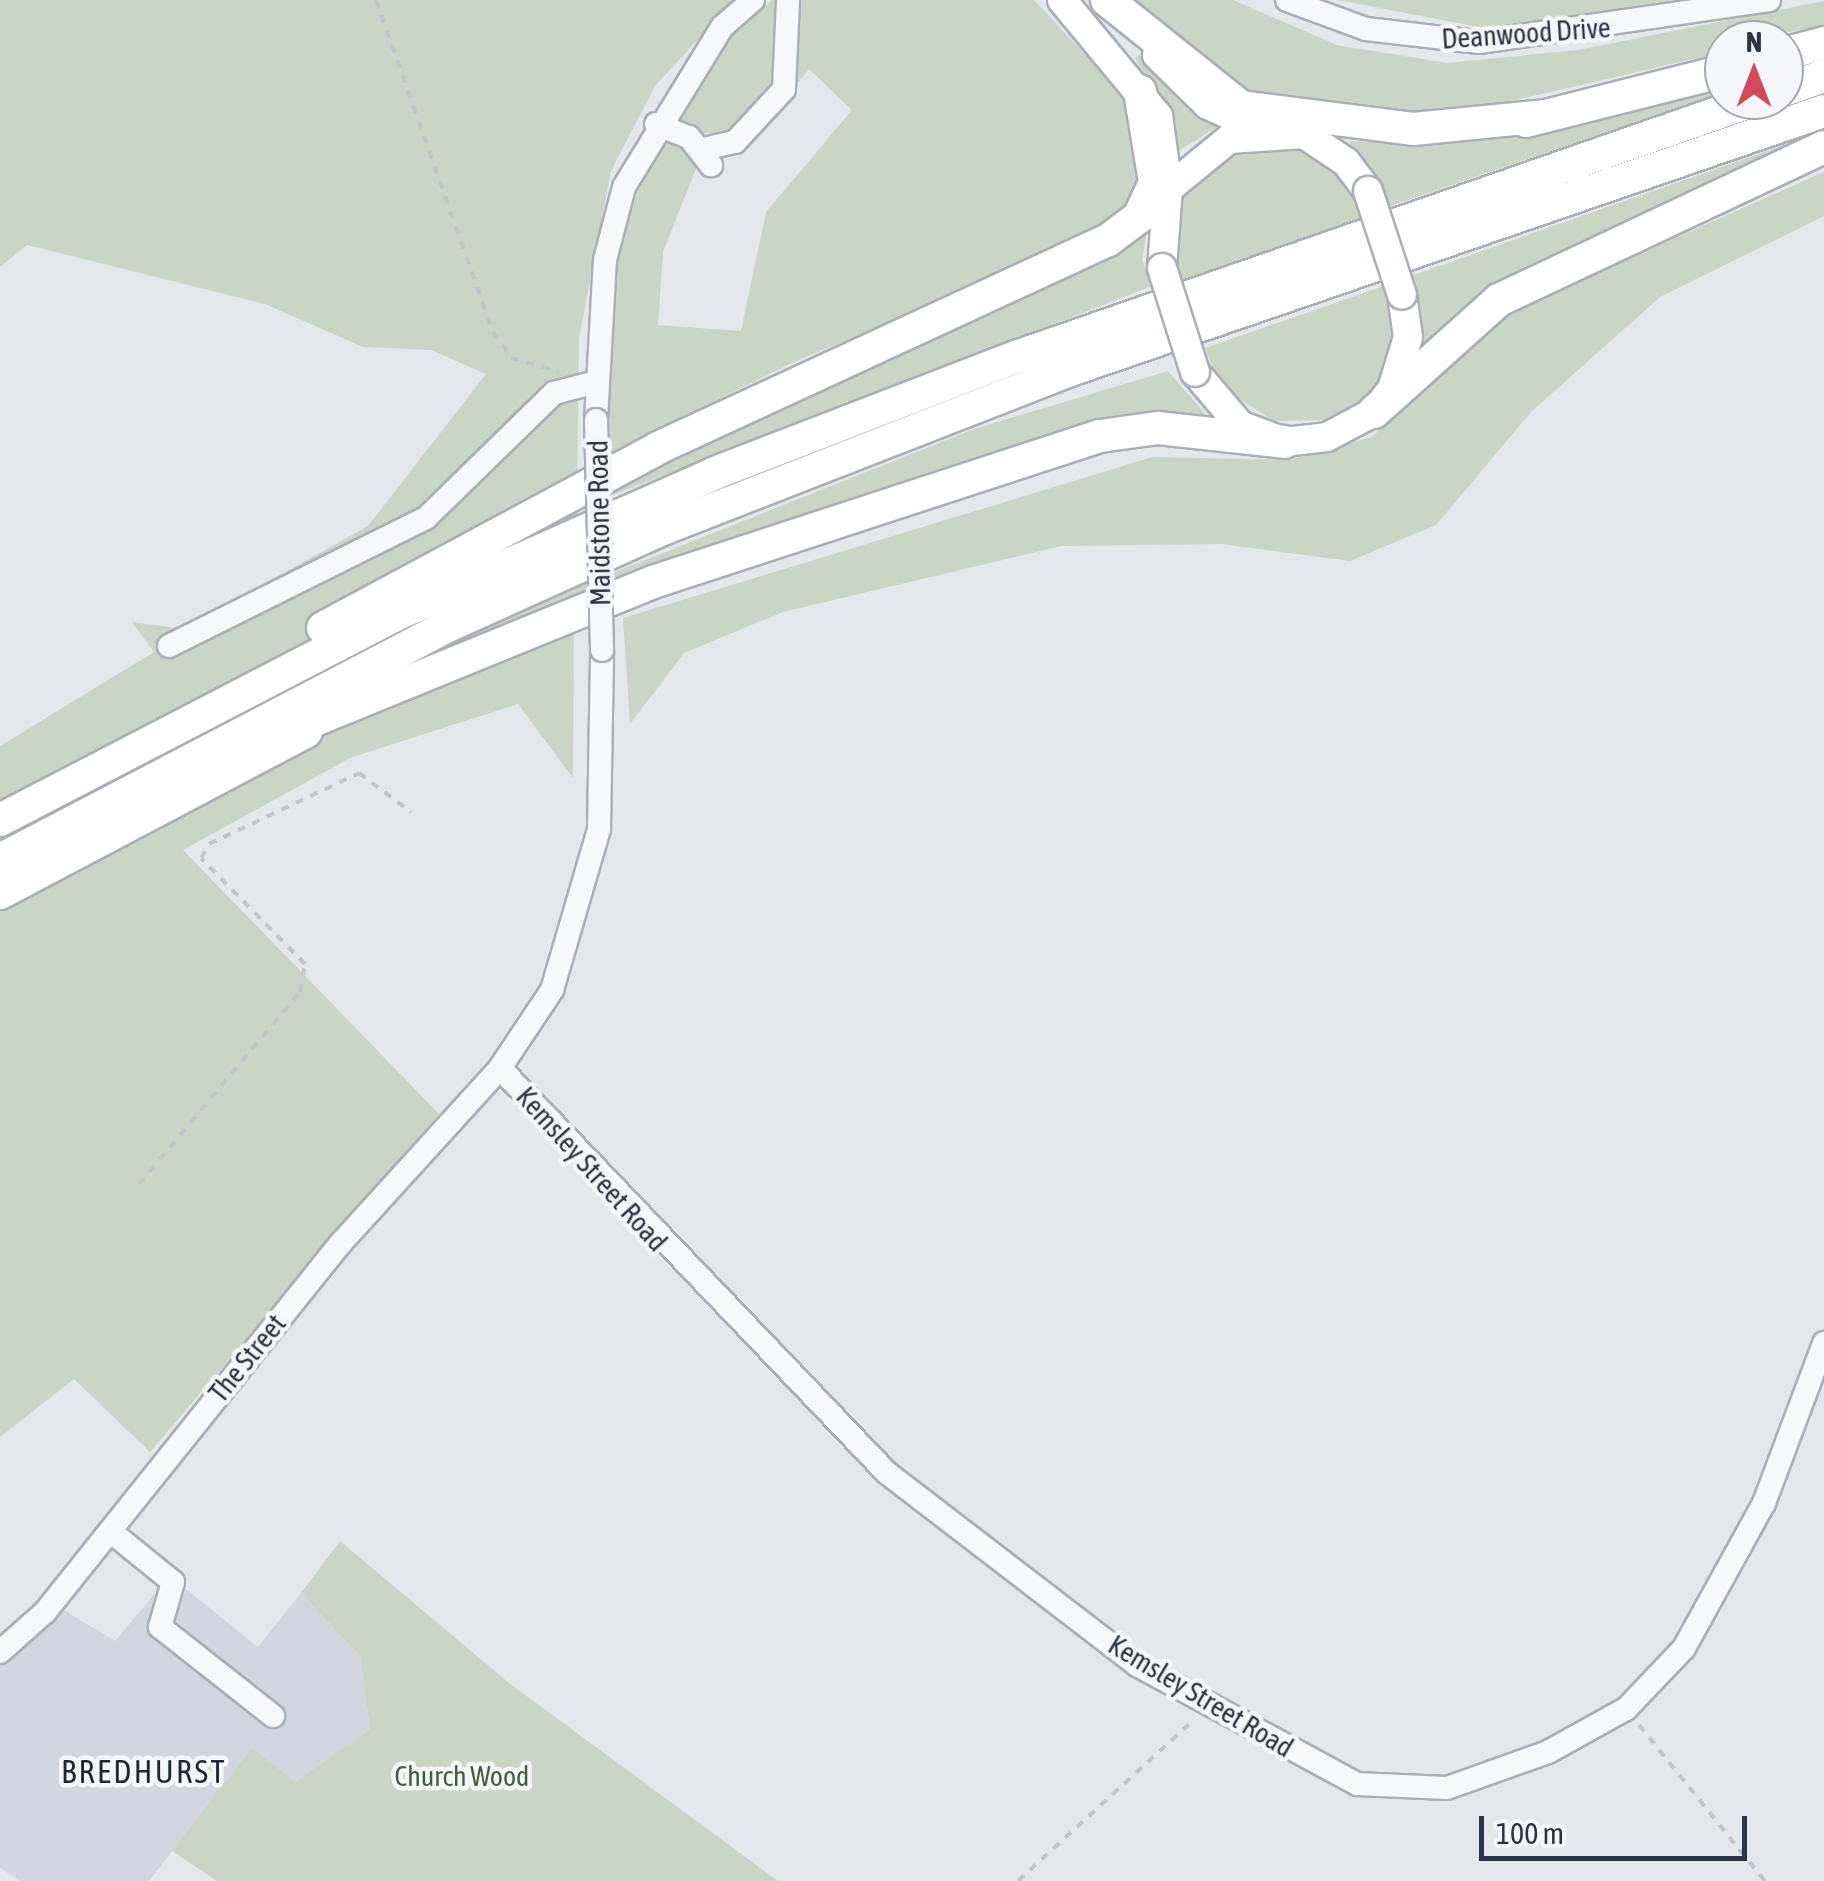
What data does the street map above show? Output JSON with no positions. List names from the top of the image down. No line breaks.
{"streets":{"street":["Deanwood Drive","Maidstone Road","Kemsley Street Road","The Street"]},"crossings":[["Maidstone Road","Kemsley Street Road"],["Maidstone Road","The Street"],["Kemsley Street Road","The Street"]],"districts":["BREDHURST"],"parks":["Church Wood"],"scale_bar":"100 m","north":"top"}
